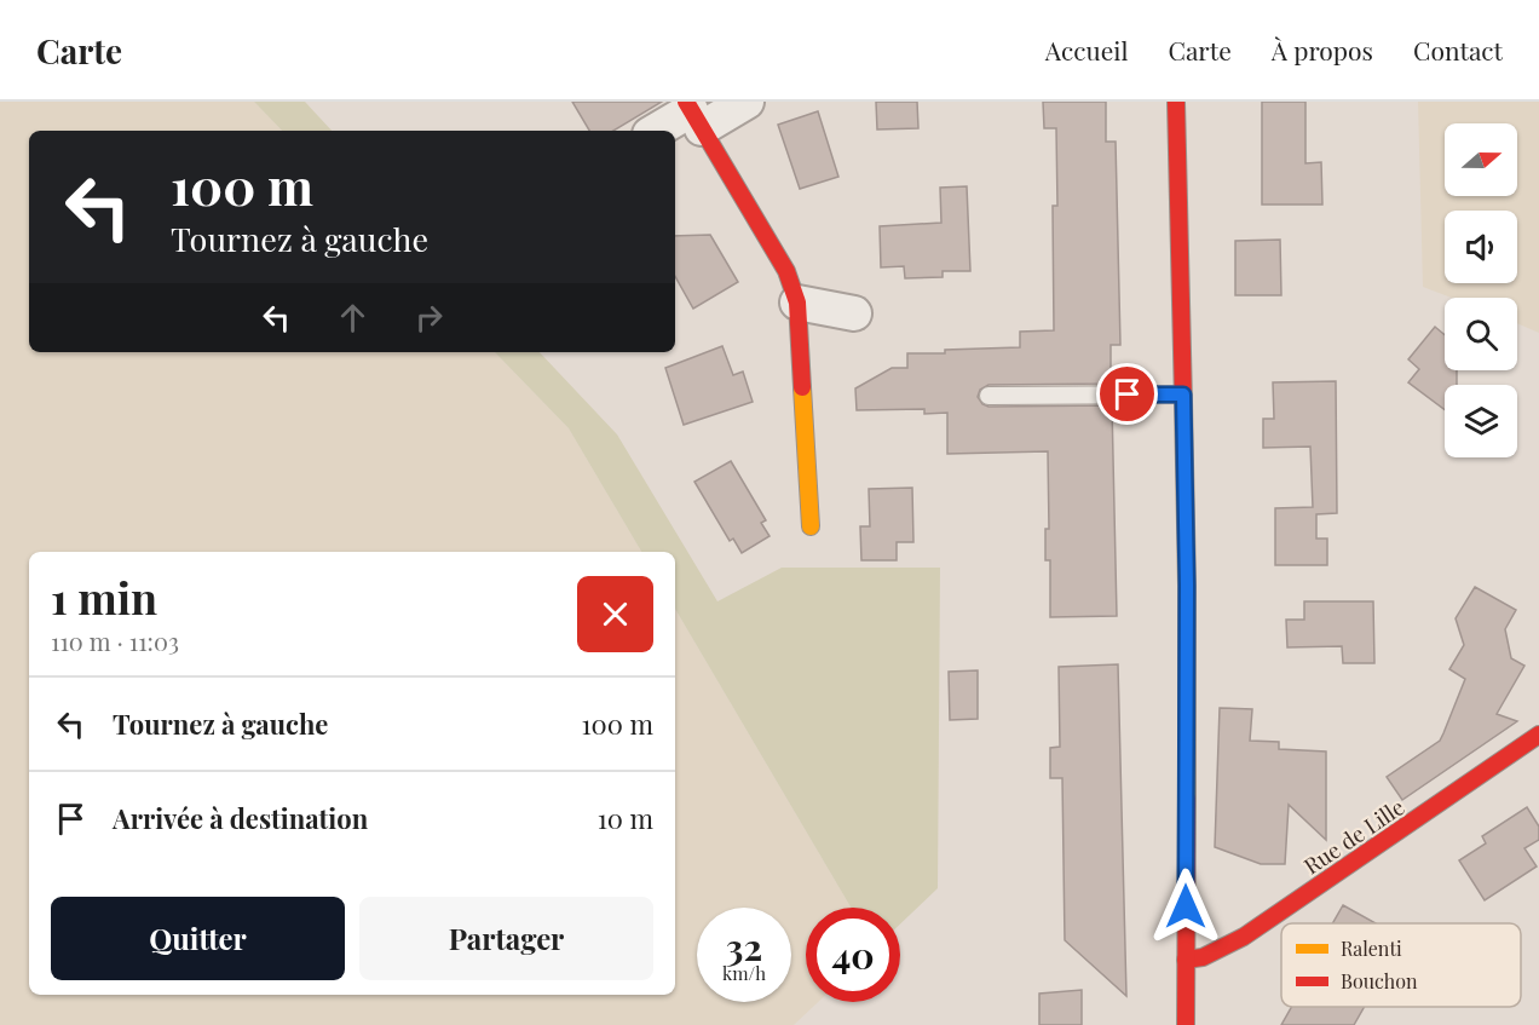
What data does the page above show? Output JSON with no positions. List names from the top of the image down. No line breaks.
{"streets":{"street":["Rue de Lille"]},"legend":["Ralenti","Bouchon"],"north":"right","page":{"header":"Carte","nav":["Accueil","Carte","À propos","Contact"],"turn":["100 m","Tournez à gauche"],"heading":["1 min","110 m · 11:03"],"list":[{"name":"Tournez à gauche","value":"100 m"},{"name":"Arrivée à destination","value":"10 m"}],"buttons":["Quitter","Partager"],"speed":"32 km/h","limit":"40"}}
